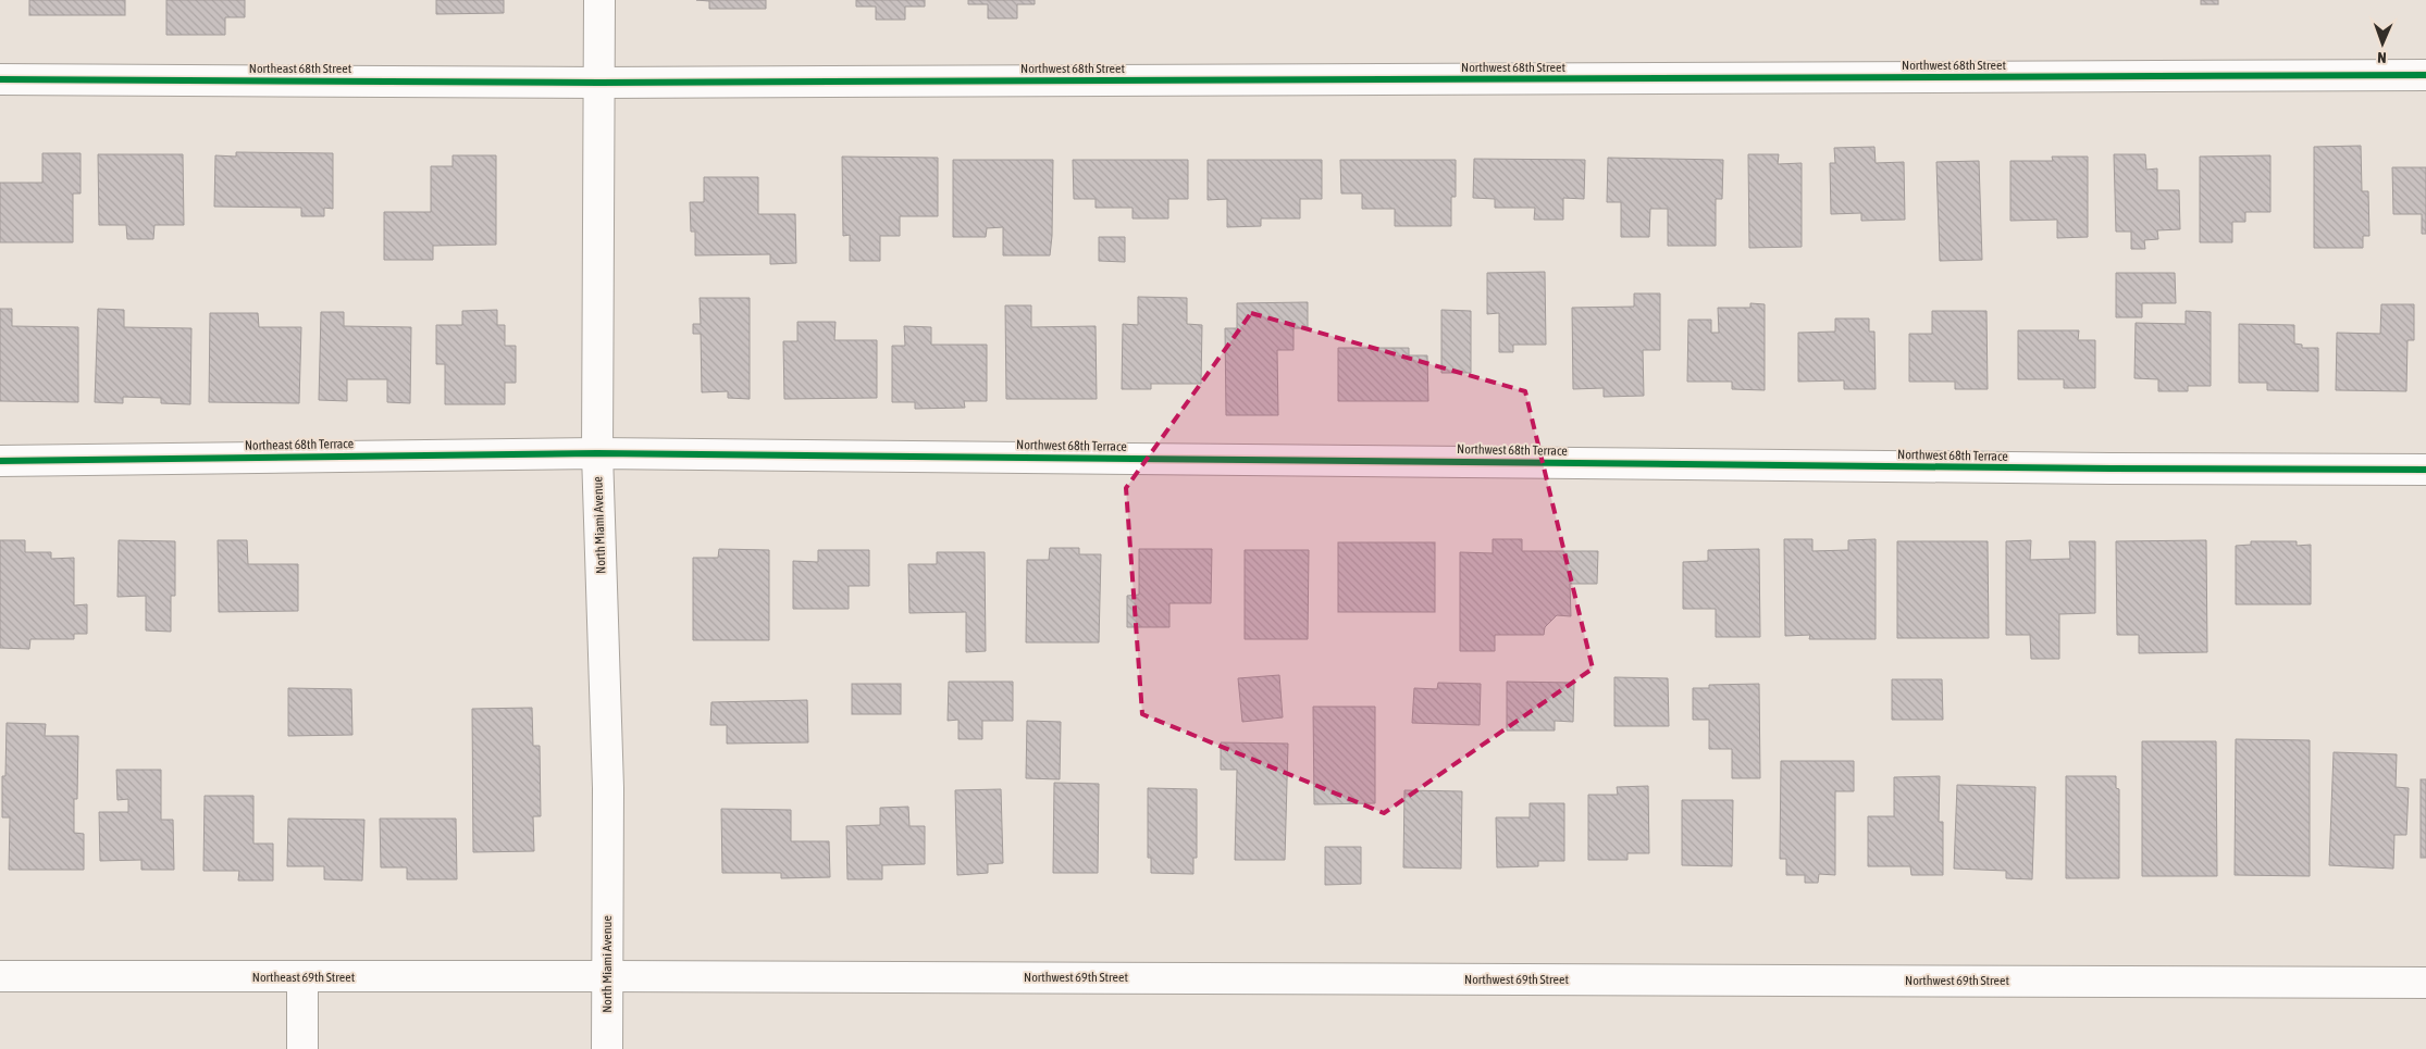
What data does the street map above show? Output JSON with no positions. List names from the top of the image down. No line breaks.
{"streets":{"street":["Northwest 68th Street","Northeast 68th Street","Northeast 68th Terrace","Northwest 68th Terrace","North Miami Avenue","Northeast 69th Street","Northwest 69th Street"]},"crossings":[["Northwest 68th Street","Northeast 68th Street"],["Northwest 68th Street","North Miami Avenue"],["Northeast 68th Street","North Miami Avenue"],["Northeast 68th Terrace","Northwest 68th Terrace"],["Northeast 68th Terrace","North Miami Avenue"],["Northwest 68th Terrace","North Miami Avenue"],["North Miami Avenue","Northeast 69th Street"],["North Miami Avenue","Northwest 69th Street"],["Northeast 69th Street","Northwest 69th Street"]],"north":"bottom"}
